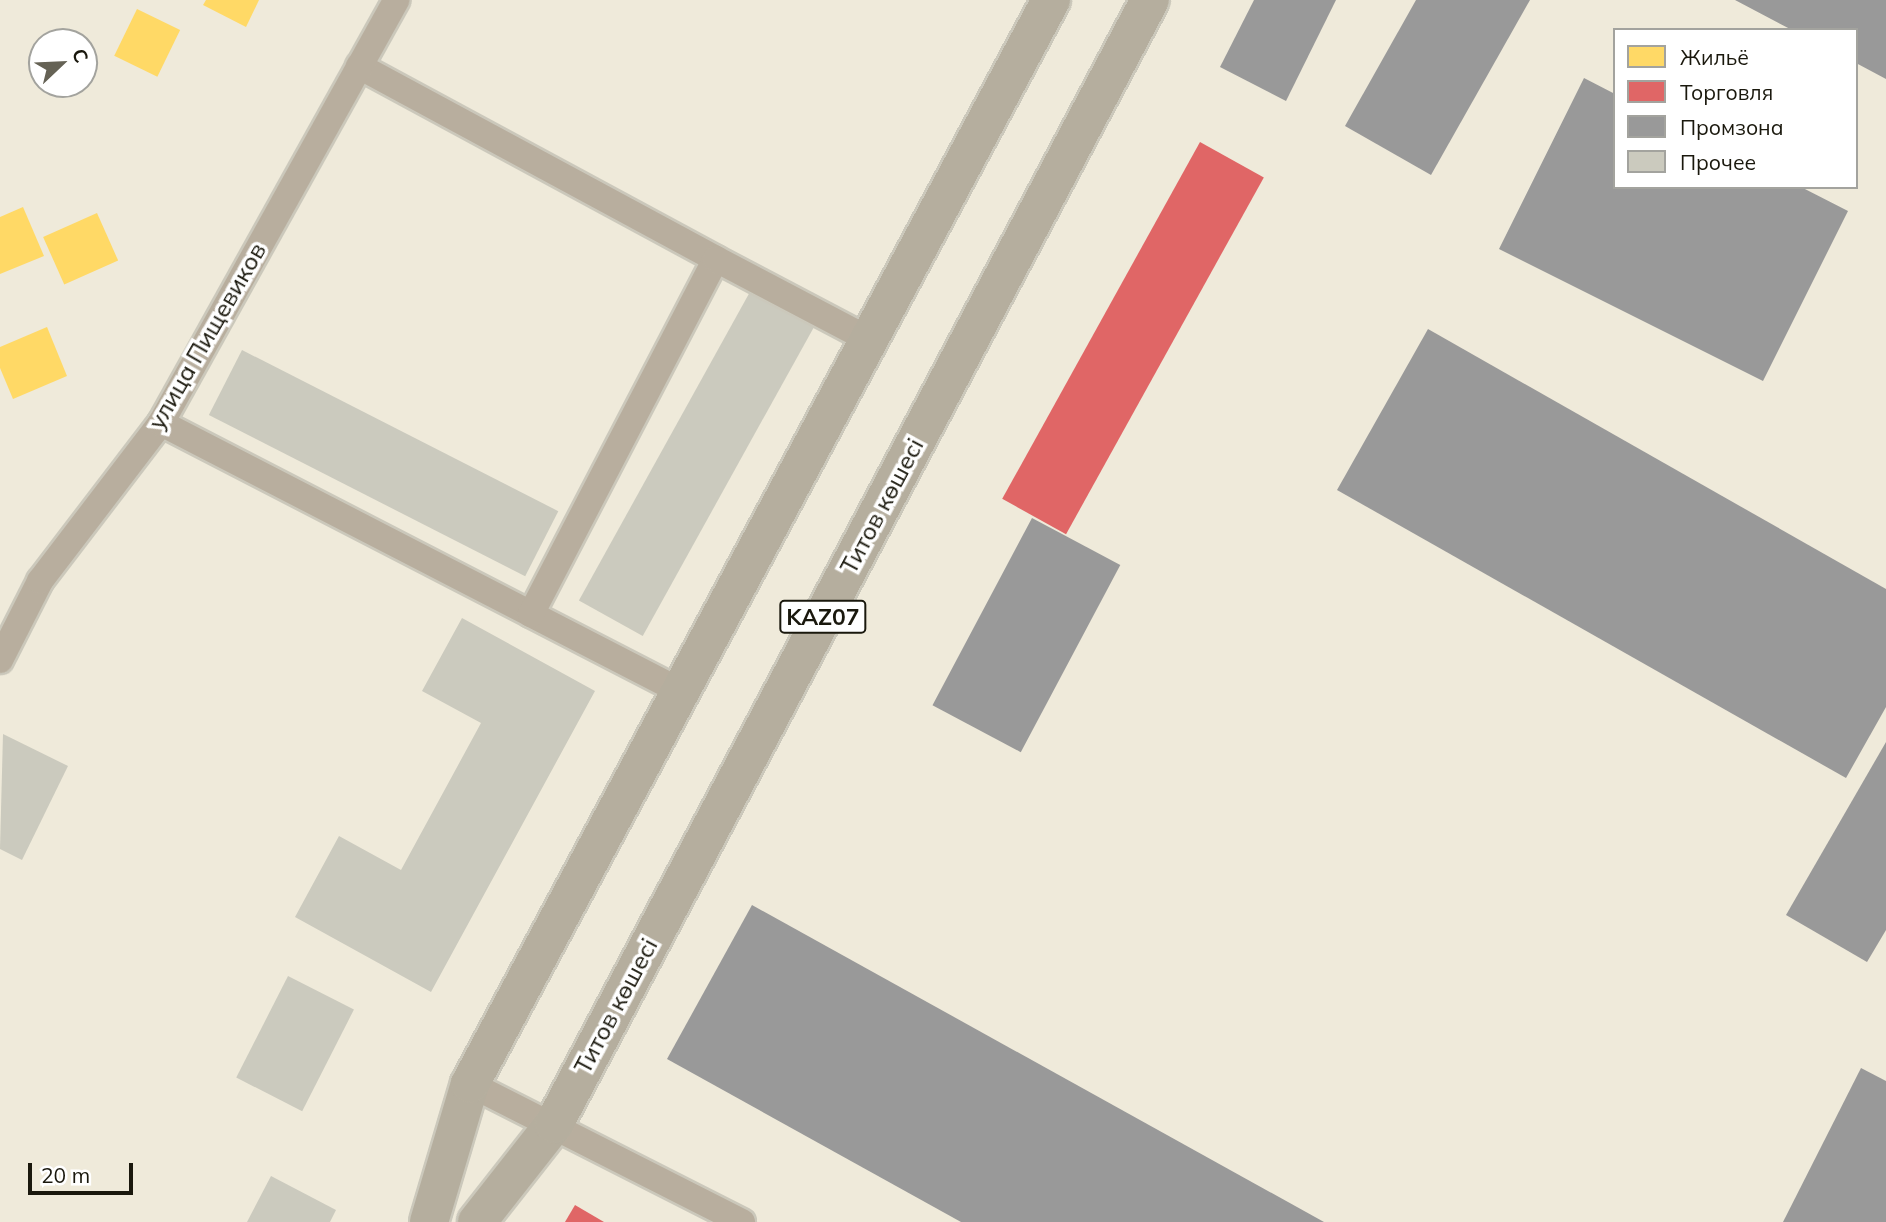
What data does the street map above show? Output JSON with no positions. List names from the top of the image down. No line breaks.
{"streets":{"highway":["Титов көшесі","KAZ07"],"street":["улица Пищевиков"]},"legend":["Жильё","Торговля","Промзона","Прочее"],"scale_bar":"20 m","north":"top right"}
